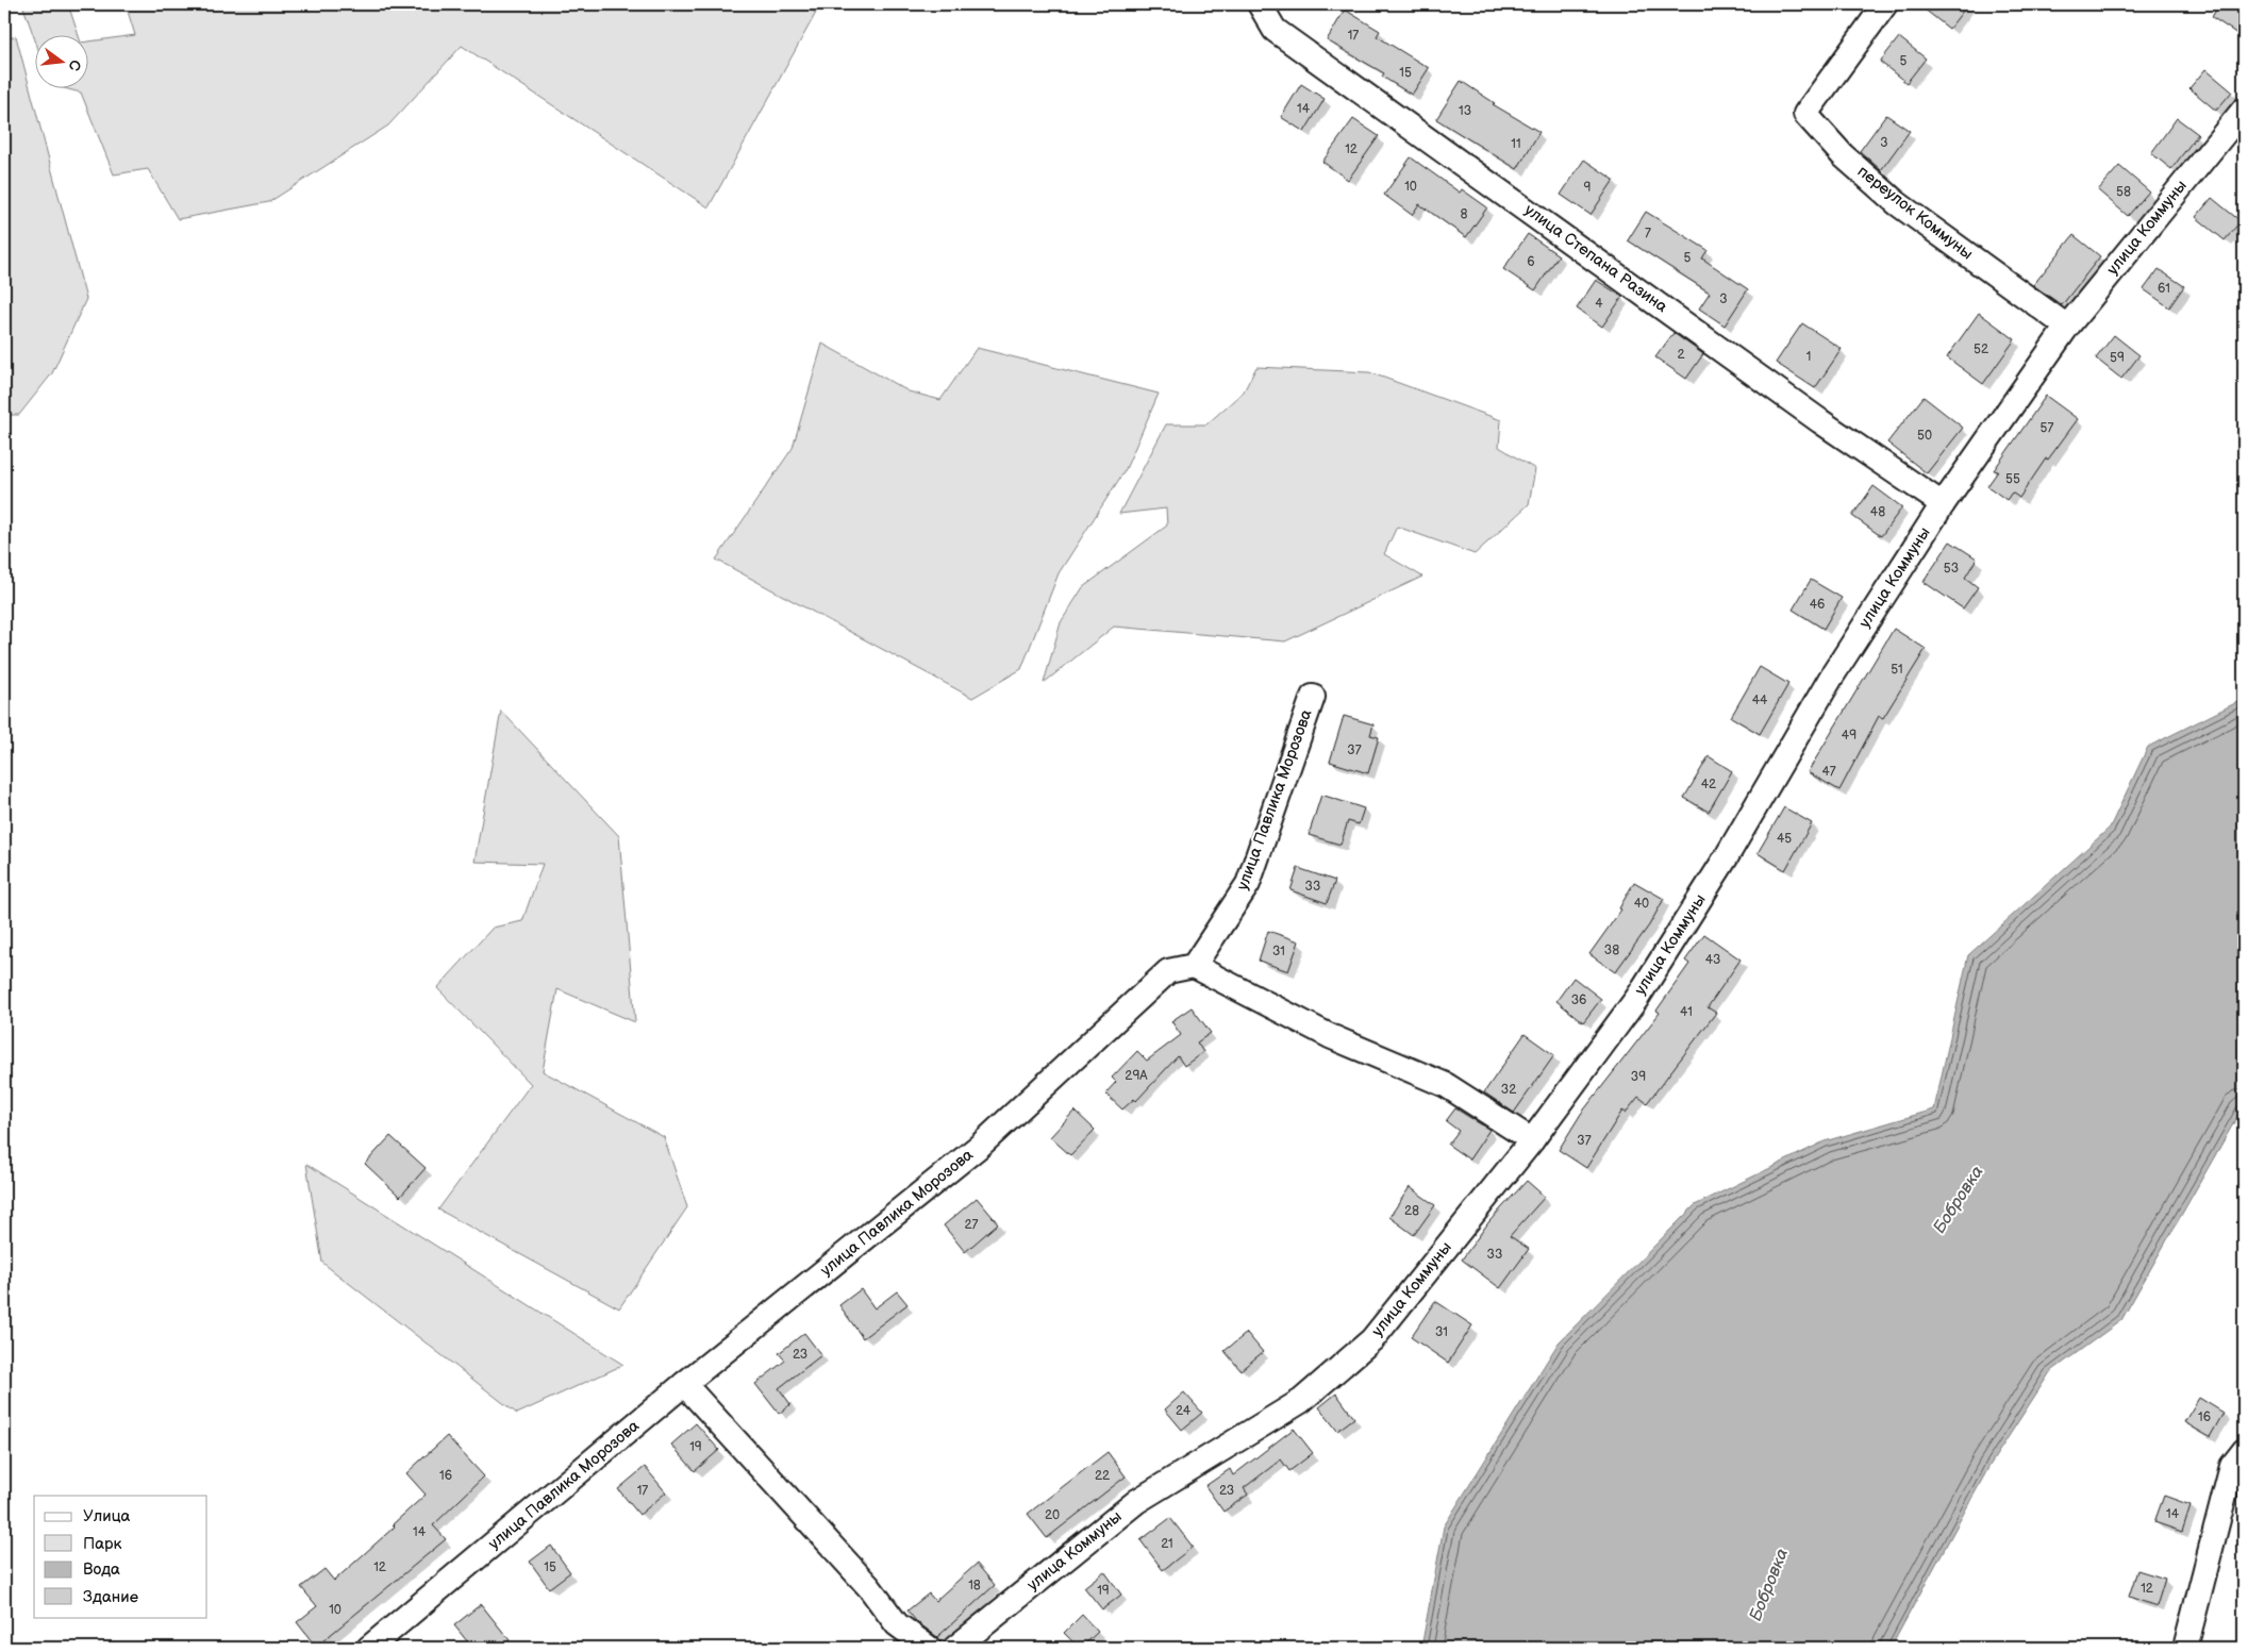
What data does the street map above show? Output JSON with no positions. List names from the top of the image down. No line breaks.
{"streets":{"street":["переулок Коммуны","улица Коммуны","улица Степана Разина","улица Павлика Морозова"]},"crossings":[["переулок Коммуны","улица Коммуны"],["улица Коммуны","улица Степана Разина"]],"water":["Бобровка"],"house_numbers":["17","5","15","14","13","3","11","12","10","9","58","8","7","5","6","61","3","4","52","2","1","59","57","50","55","48","53","46","51","44","49","37","47","42","45","33","40","38","31","43","36","41","29А","39","32","37","28","27","33","31","23","24","16","19","16","22","17","23","14","20","14","21","12","15","18","12","19","10"],"legend":["Улица","Парк","Вода","Здание"],"north":"right"}
